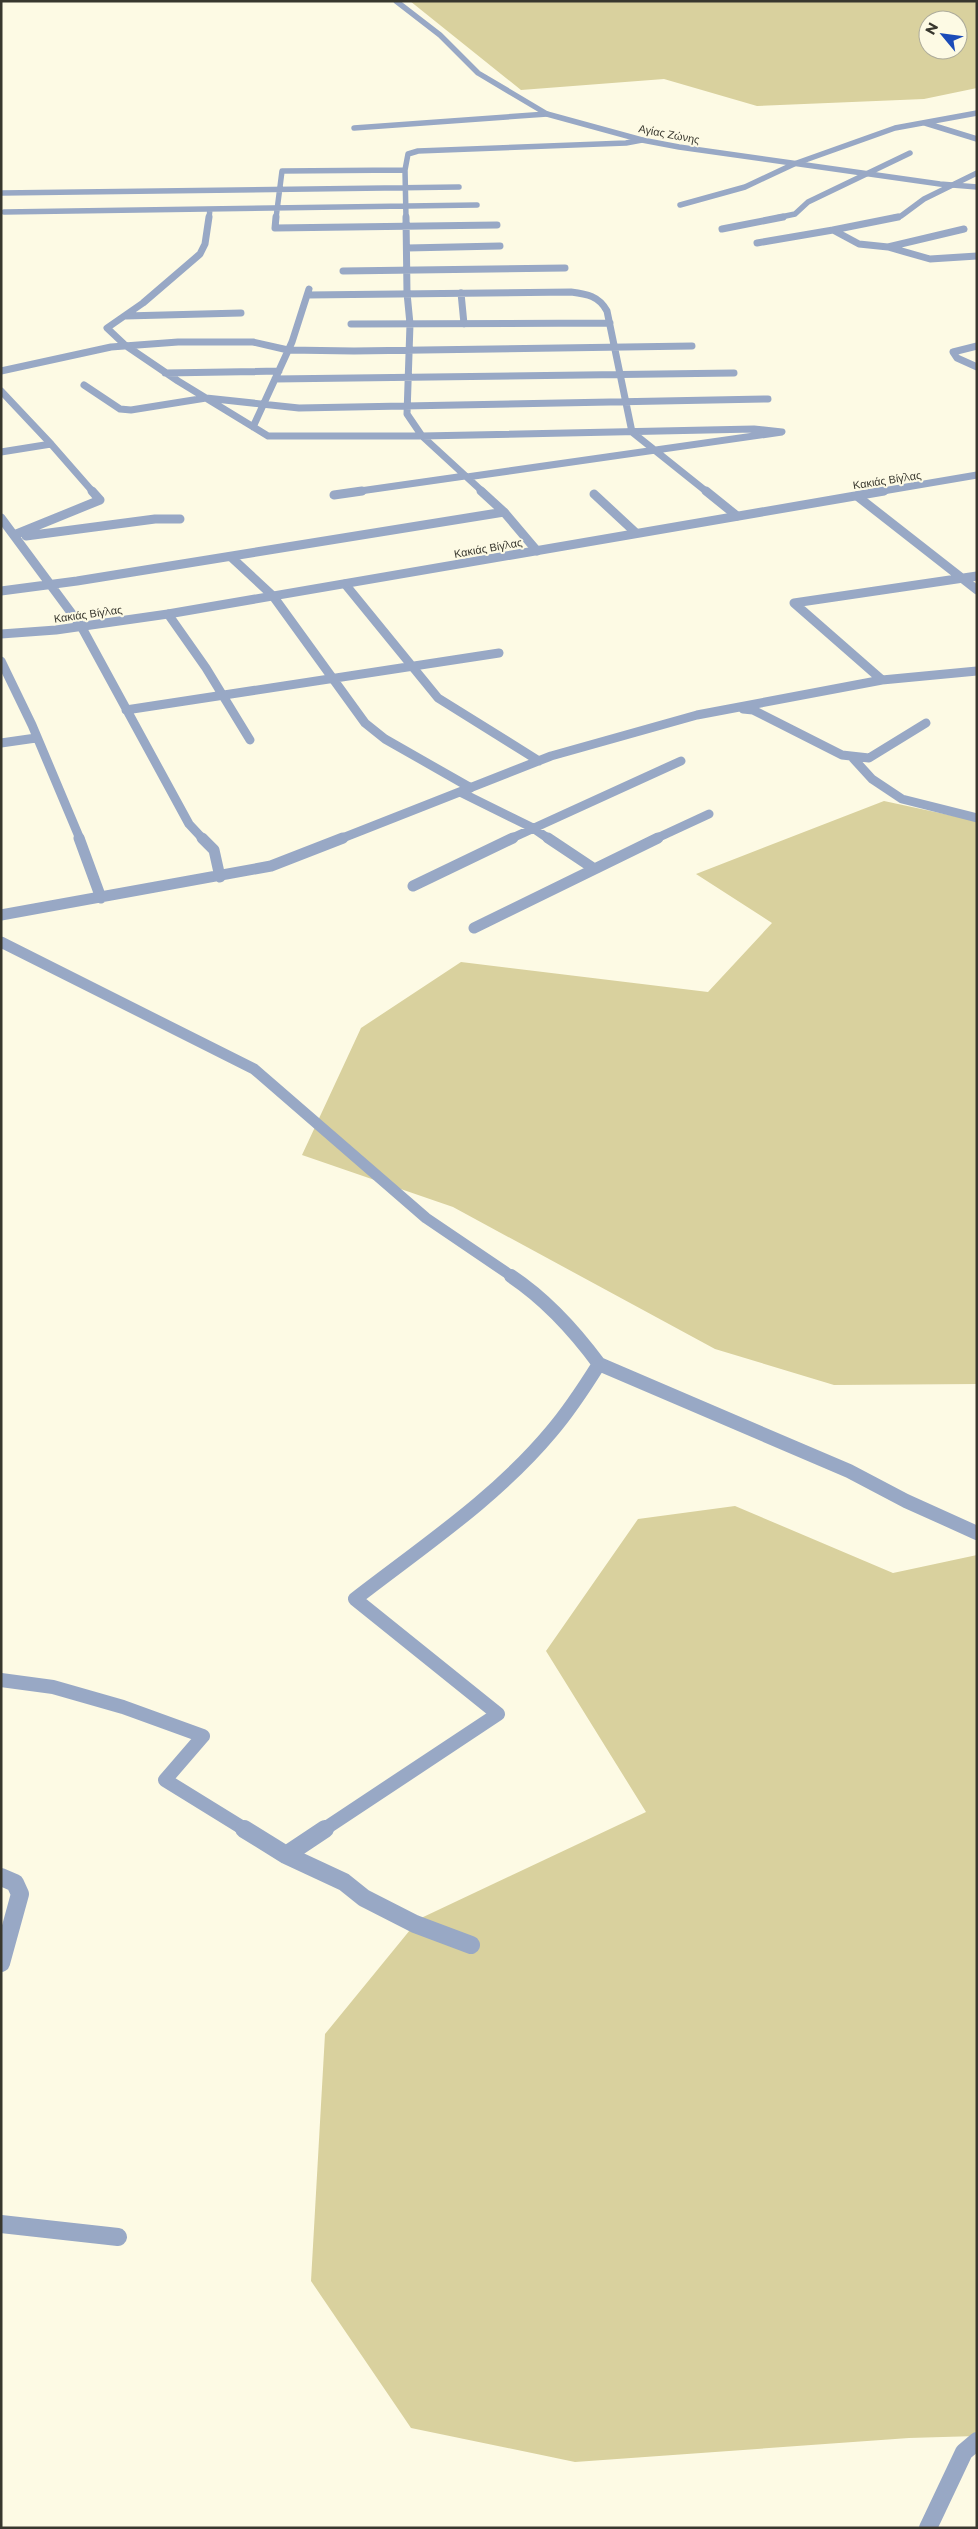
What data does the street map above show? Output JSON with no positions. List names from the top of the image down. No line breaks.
{"streets":{"street":["Αγίας Ζώνης","Κακιάς Βίγλας"]},"north":"top left"}
